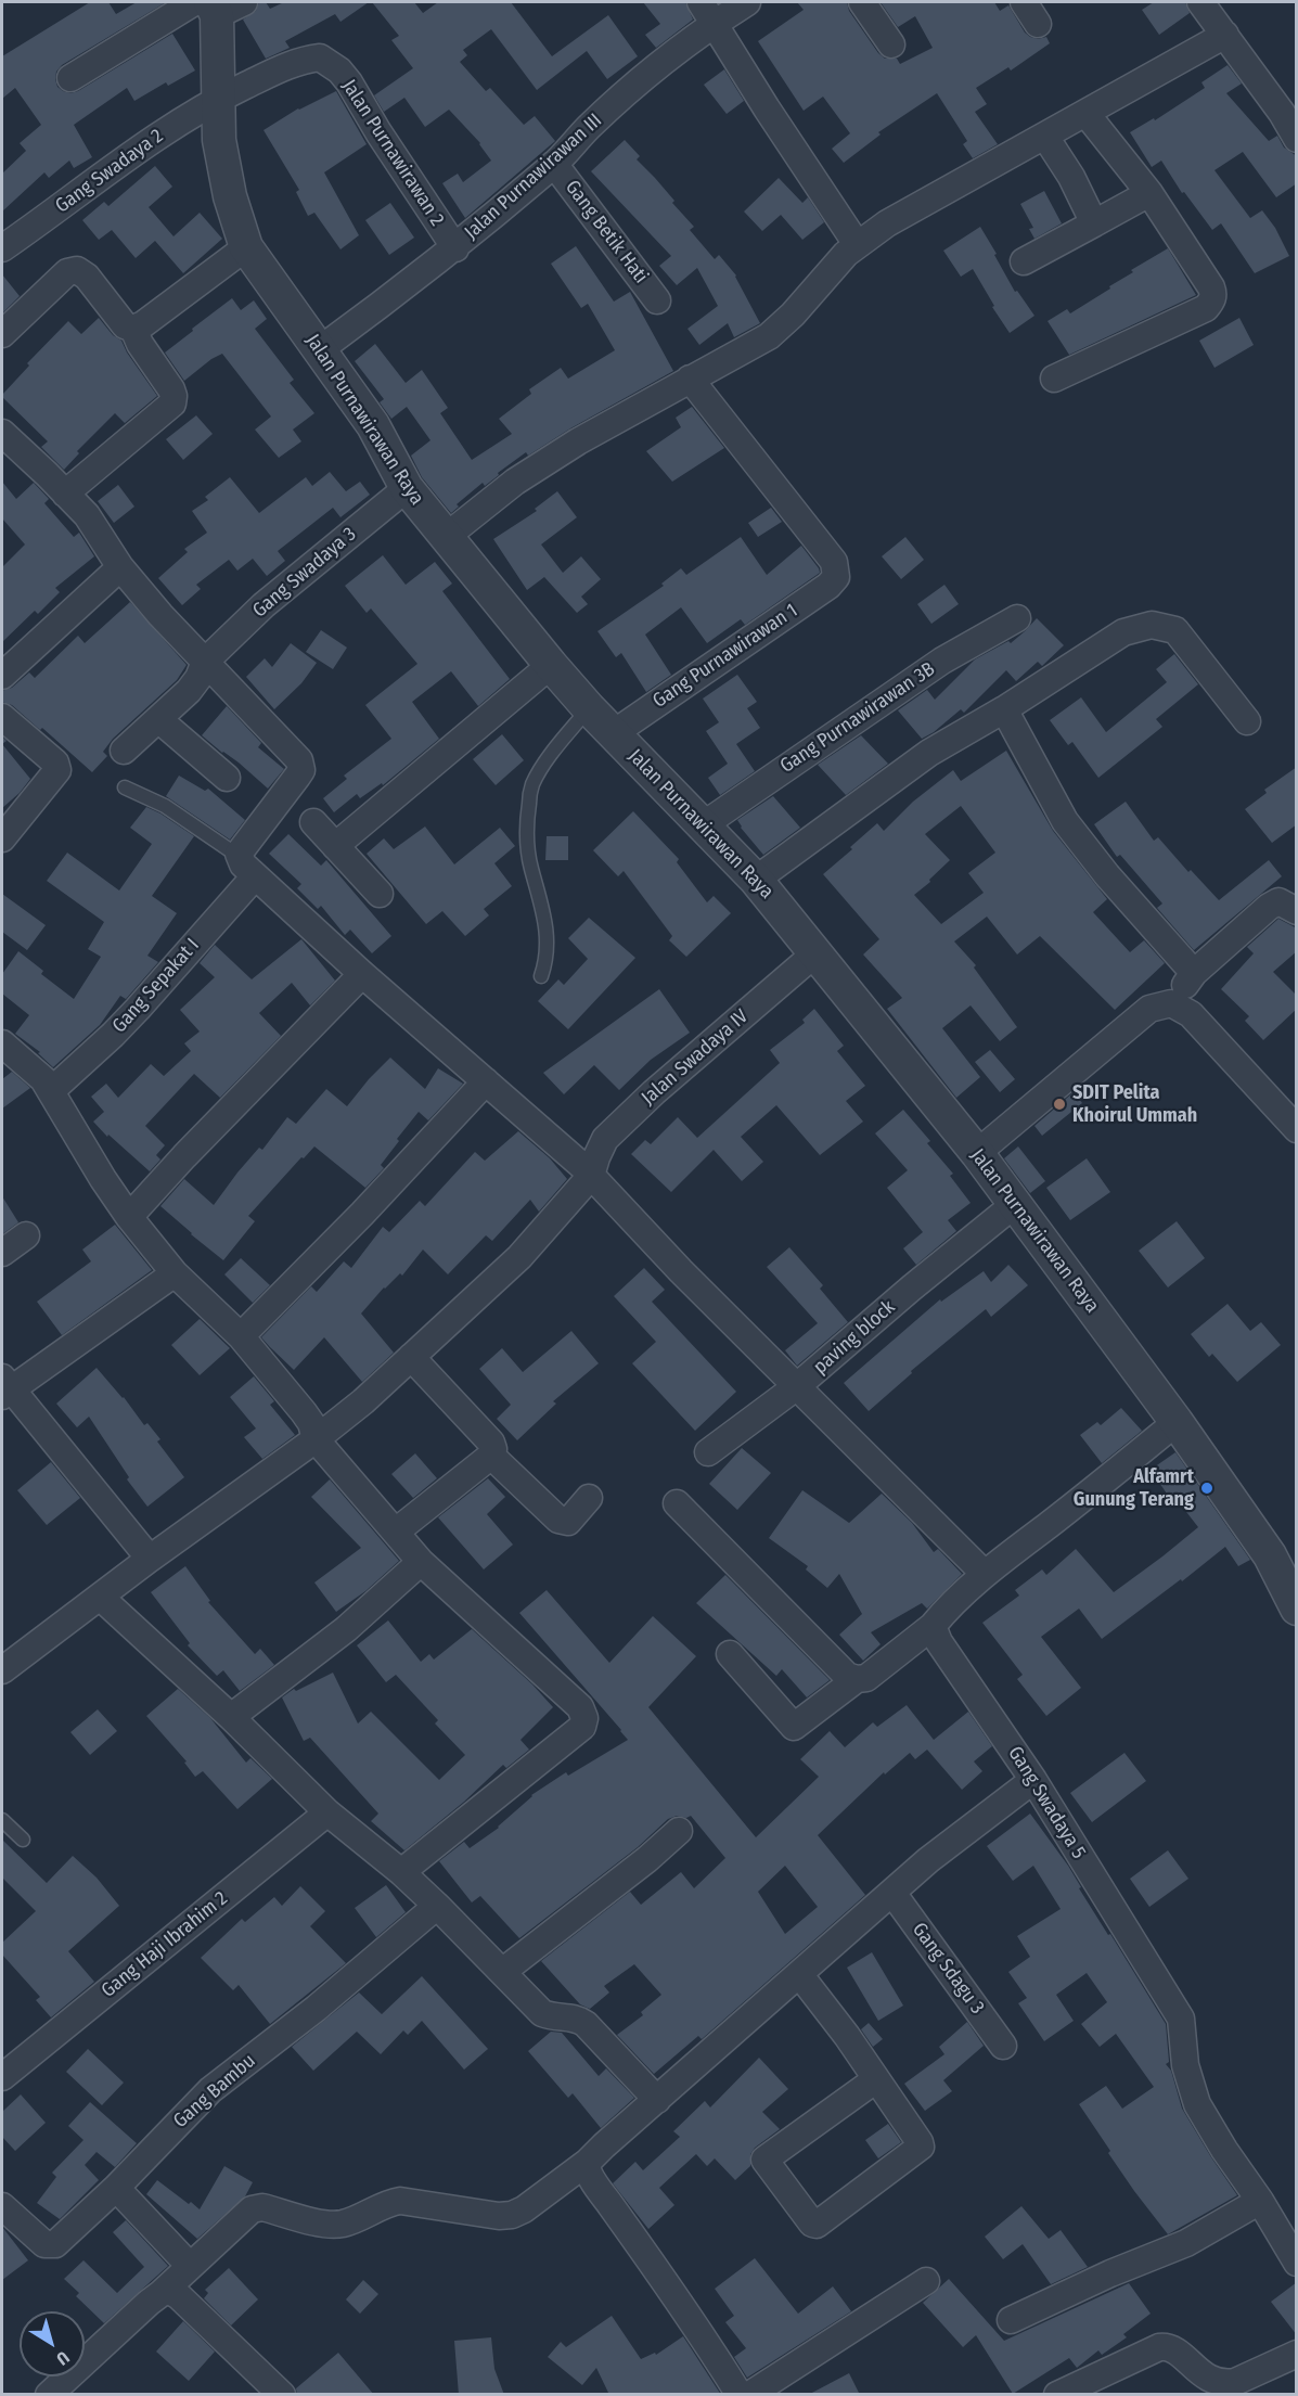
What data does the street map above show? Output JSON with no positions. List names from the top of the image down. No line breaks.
{"streets":{"street":["Jalan Purnawirawan 2","Gang Swadaya 2","Jalan Purnawirawan III","Gang Betik Hati","Jalan Purnawirawan Raya","Gang Swadaya 3","Gang Purnawirawan 1","Gang Purnawirawan 3B","Gang Sepakat I","Jalan Swadaya IV","paving block","Gang Swadaya 5","Gang Haji Ibrahim 2","Gang Sdagu 3","Gang Bambu"]},"crossings":[["Jalan Purnawirawan 2","Gang Swadaya 2"],["Jalan Purnawirawan 2","Jalan Purnawirawan III"],["Jalan Purnawirawan 2","Jalan Purnawirawan Raya"],["Gang Swadaya 2","Jalan Purnawirawan Raya"],["Jalan Purnawirawan III","Gang Betik Hati"],["Jalan Purnawirawan III","Jalan Purnawirawan Raya"],["Jalan Purnawirawan Raya","Gang Swadaya 3"],["Jalan Purnawirawan Raya","Gang Purnawirawan 1"],["Jalan Purnawirawan Raya","Gang Purnawirawan 3B"],["Jalan Purnawirawan Raya","Jalan Swadaya IV"],["Jalan Purnawirawan Raya","paving block"],["Gang Swadaya 3","Gang Sepakat I"]],"places":["SDIT Pelita Khoirul Ummah","Alfamrt Gunung Terang"],"north":"bottom right"}
